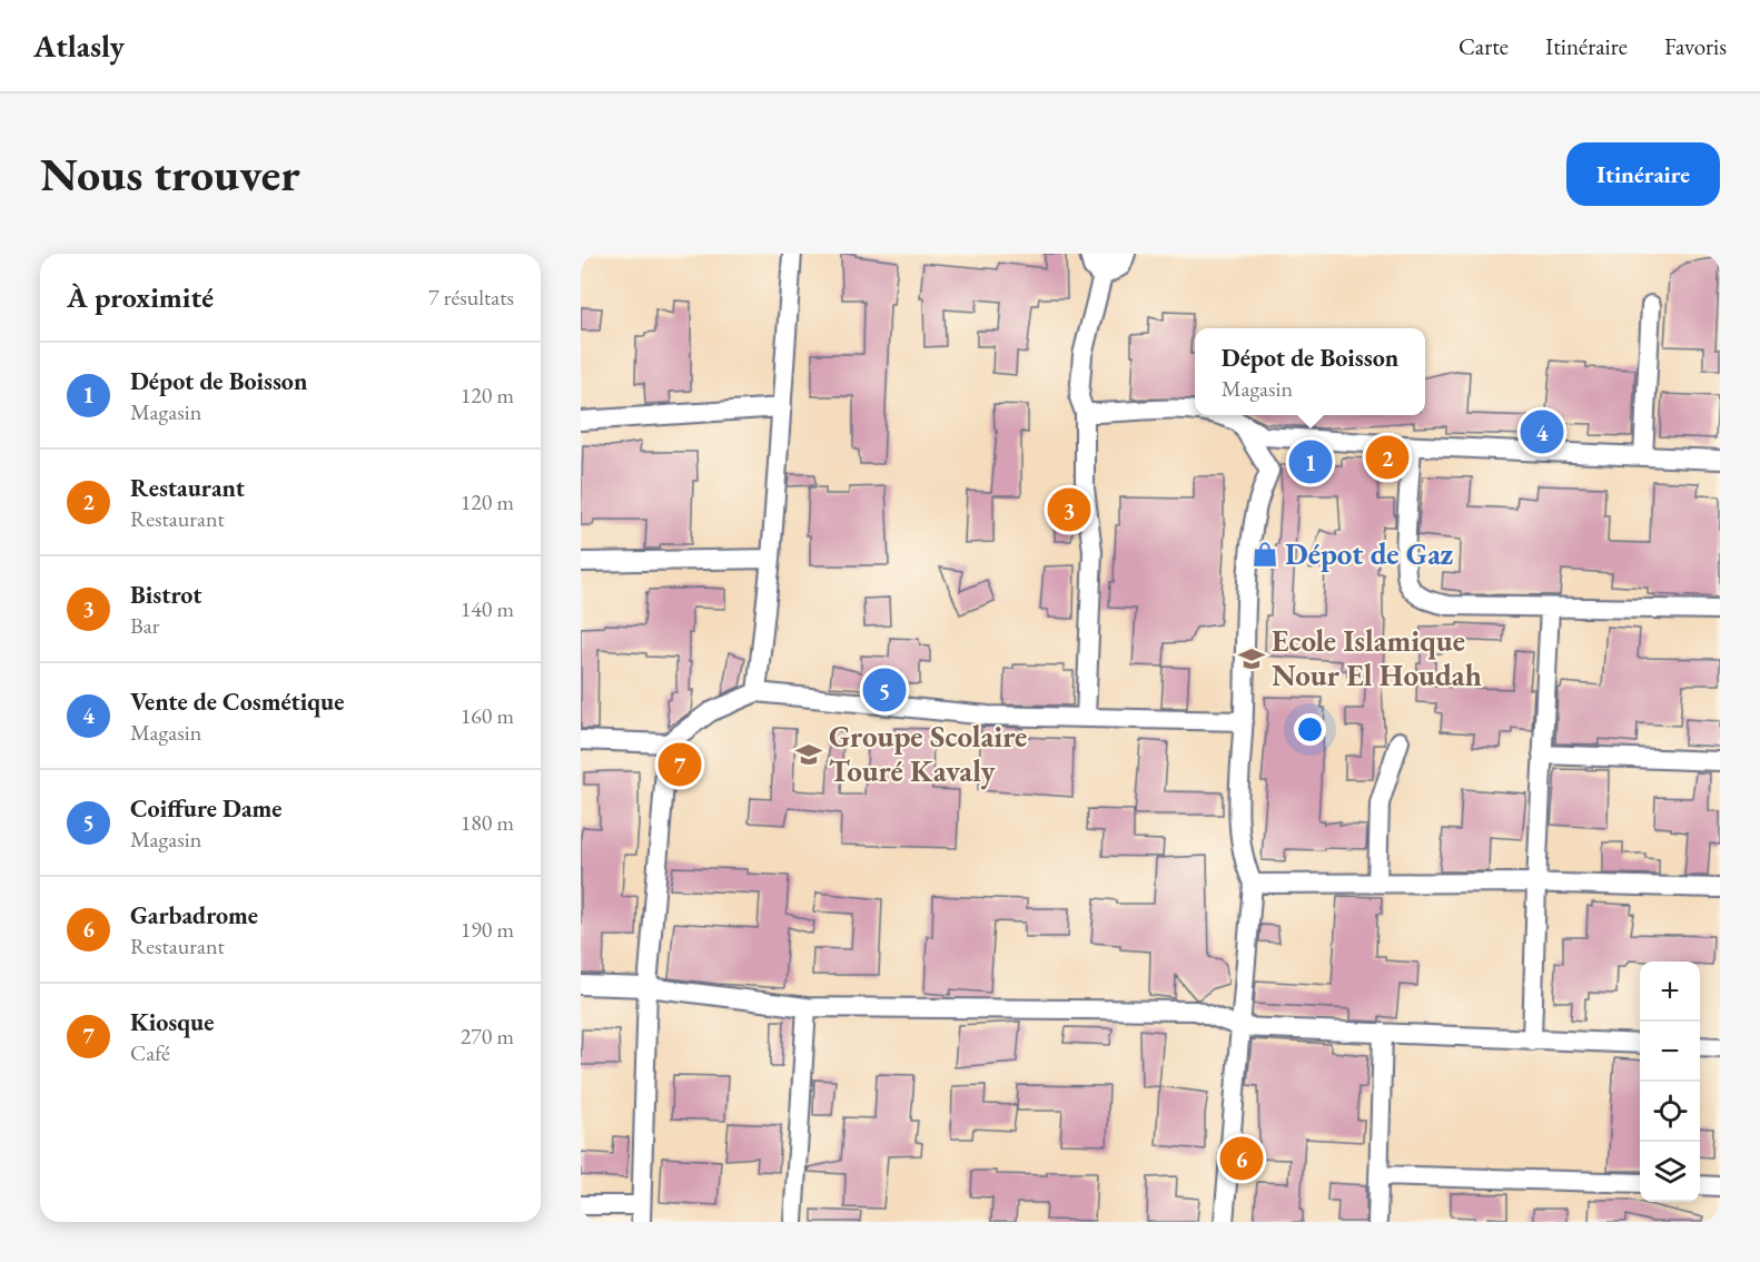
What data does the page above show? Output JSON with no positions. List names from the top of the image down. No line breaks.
{"places":{"shop":["Dépot de Gaz"],"school or university":["Ecole Islamique Nour El Houdah","Groupe Scolaire Touré Kavaly"]},"page":{"header":"Atlasly","nav":["Carte","Itinéraire","Favoris"],"buttons":"Itinéraire","title":"Nous trouver","heading":["À proximité","7 résultats"],"popup":["Dépot de Boisson","Magasin"],"list":[{"mark":"1","name":"Dépot de Boisson","note":"Magasin","value":"120 m"},{"mark":"2","name":"Restaurant","note":"Restaurant","value":"120 m"},{"mark":"3","name":"Bistrot","note":"Bar","value":"140 m"},{"mark":"4","name":"Vente de Cosmétique","note":"Magasin","value":"160 m"},{"mark":"5","name":"Coiffure Dame","note":"Magasin","value":"180 m"},{"mark":"6","name":"Garbadrome","note":"Restaurant","value":"190 m"},{"mark":"7","name":"Kiosque","note":"Café","value":"270 m"}],"pins":["4","2","1","3","5","7","6"],"map_buttons":["+","−"]}}
